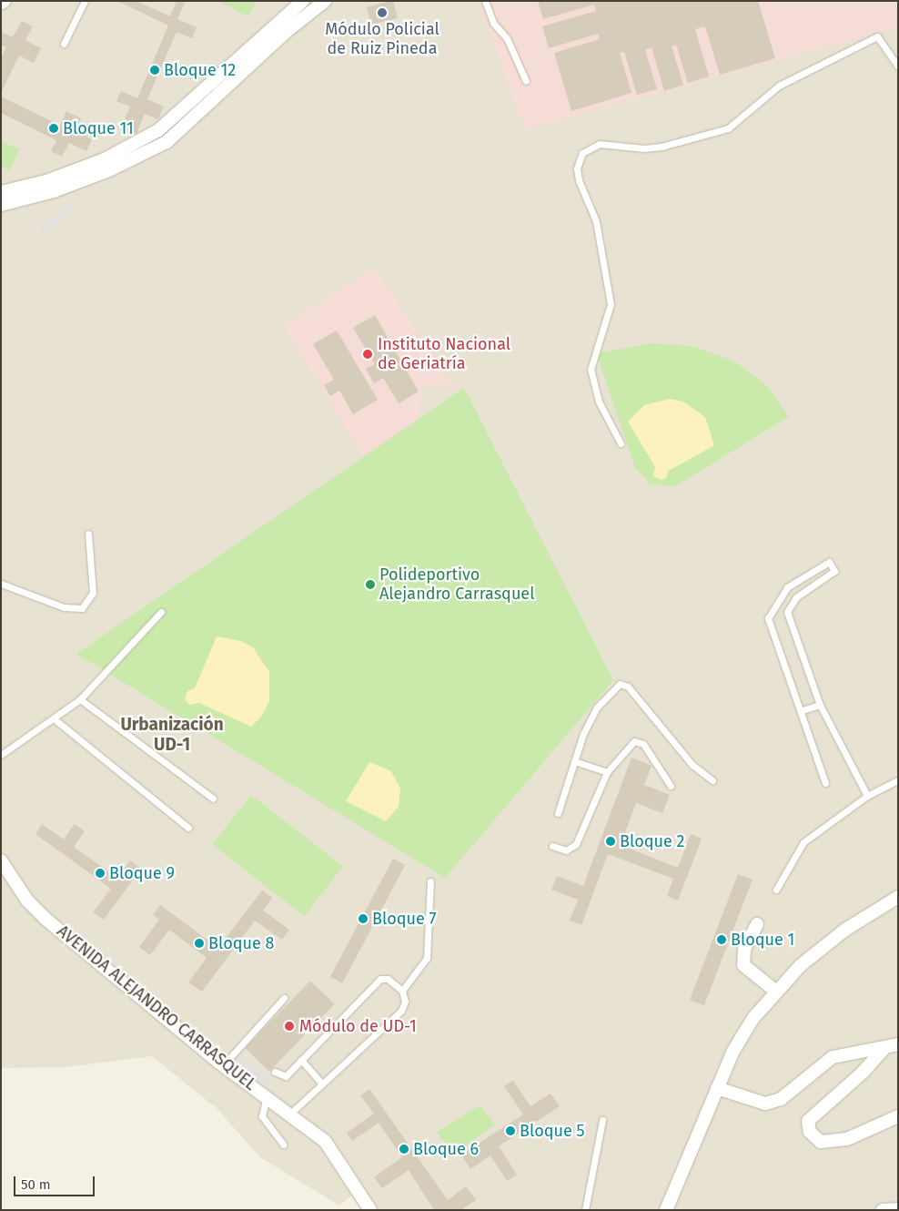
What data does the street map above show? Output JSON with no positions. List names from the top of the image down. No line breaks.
{"streets":{"street":["AVENIDA ALEJANDRO CARRASQUEL"]},"districts":["Urbanización UD-1"],"places":["Módulo Policial de Ruiz Pineda","Bloque 12","Bloque 11","Instituto Nacional de Geriatría","Polideportivo Alejandro Carrasquel","Bloque 2","Bloque 9","Bloque 7","Bloque 1","Bloque 8","Módulo de UD-1","Bloque 5","Bloque 6"],"scale_bar":"50 m"}
